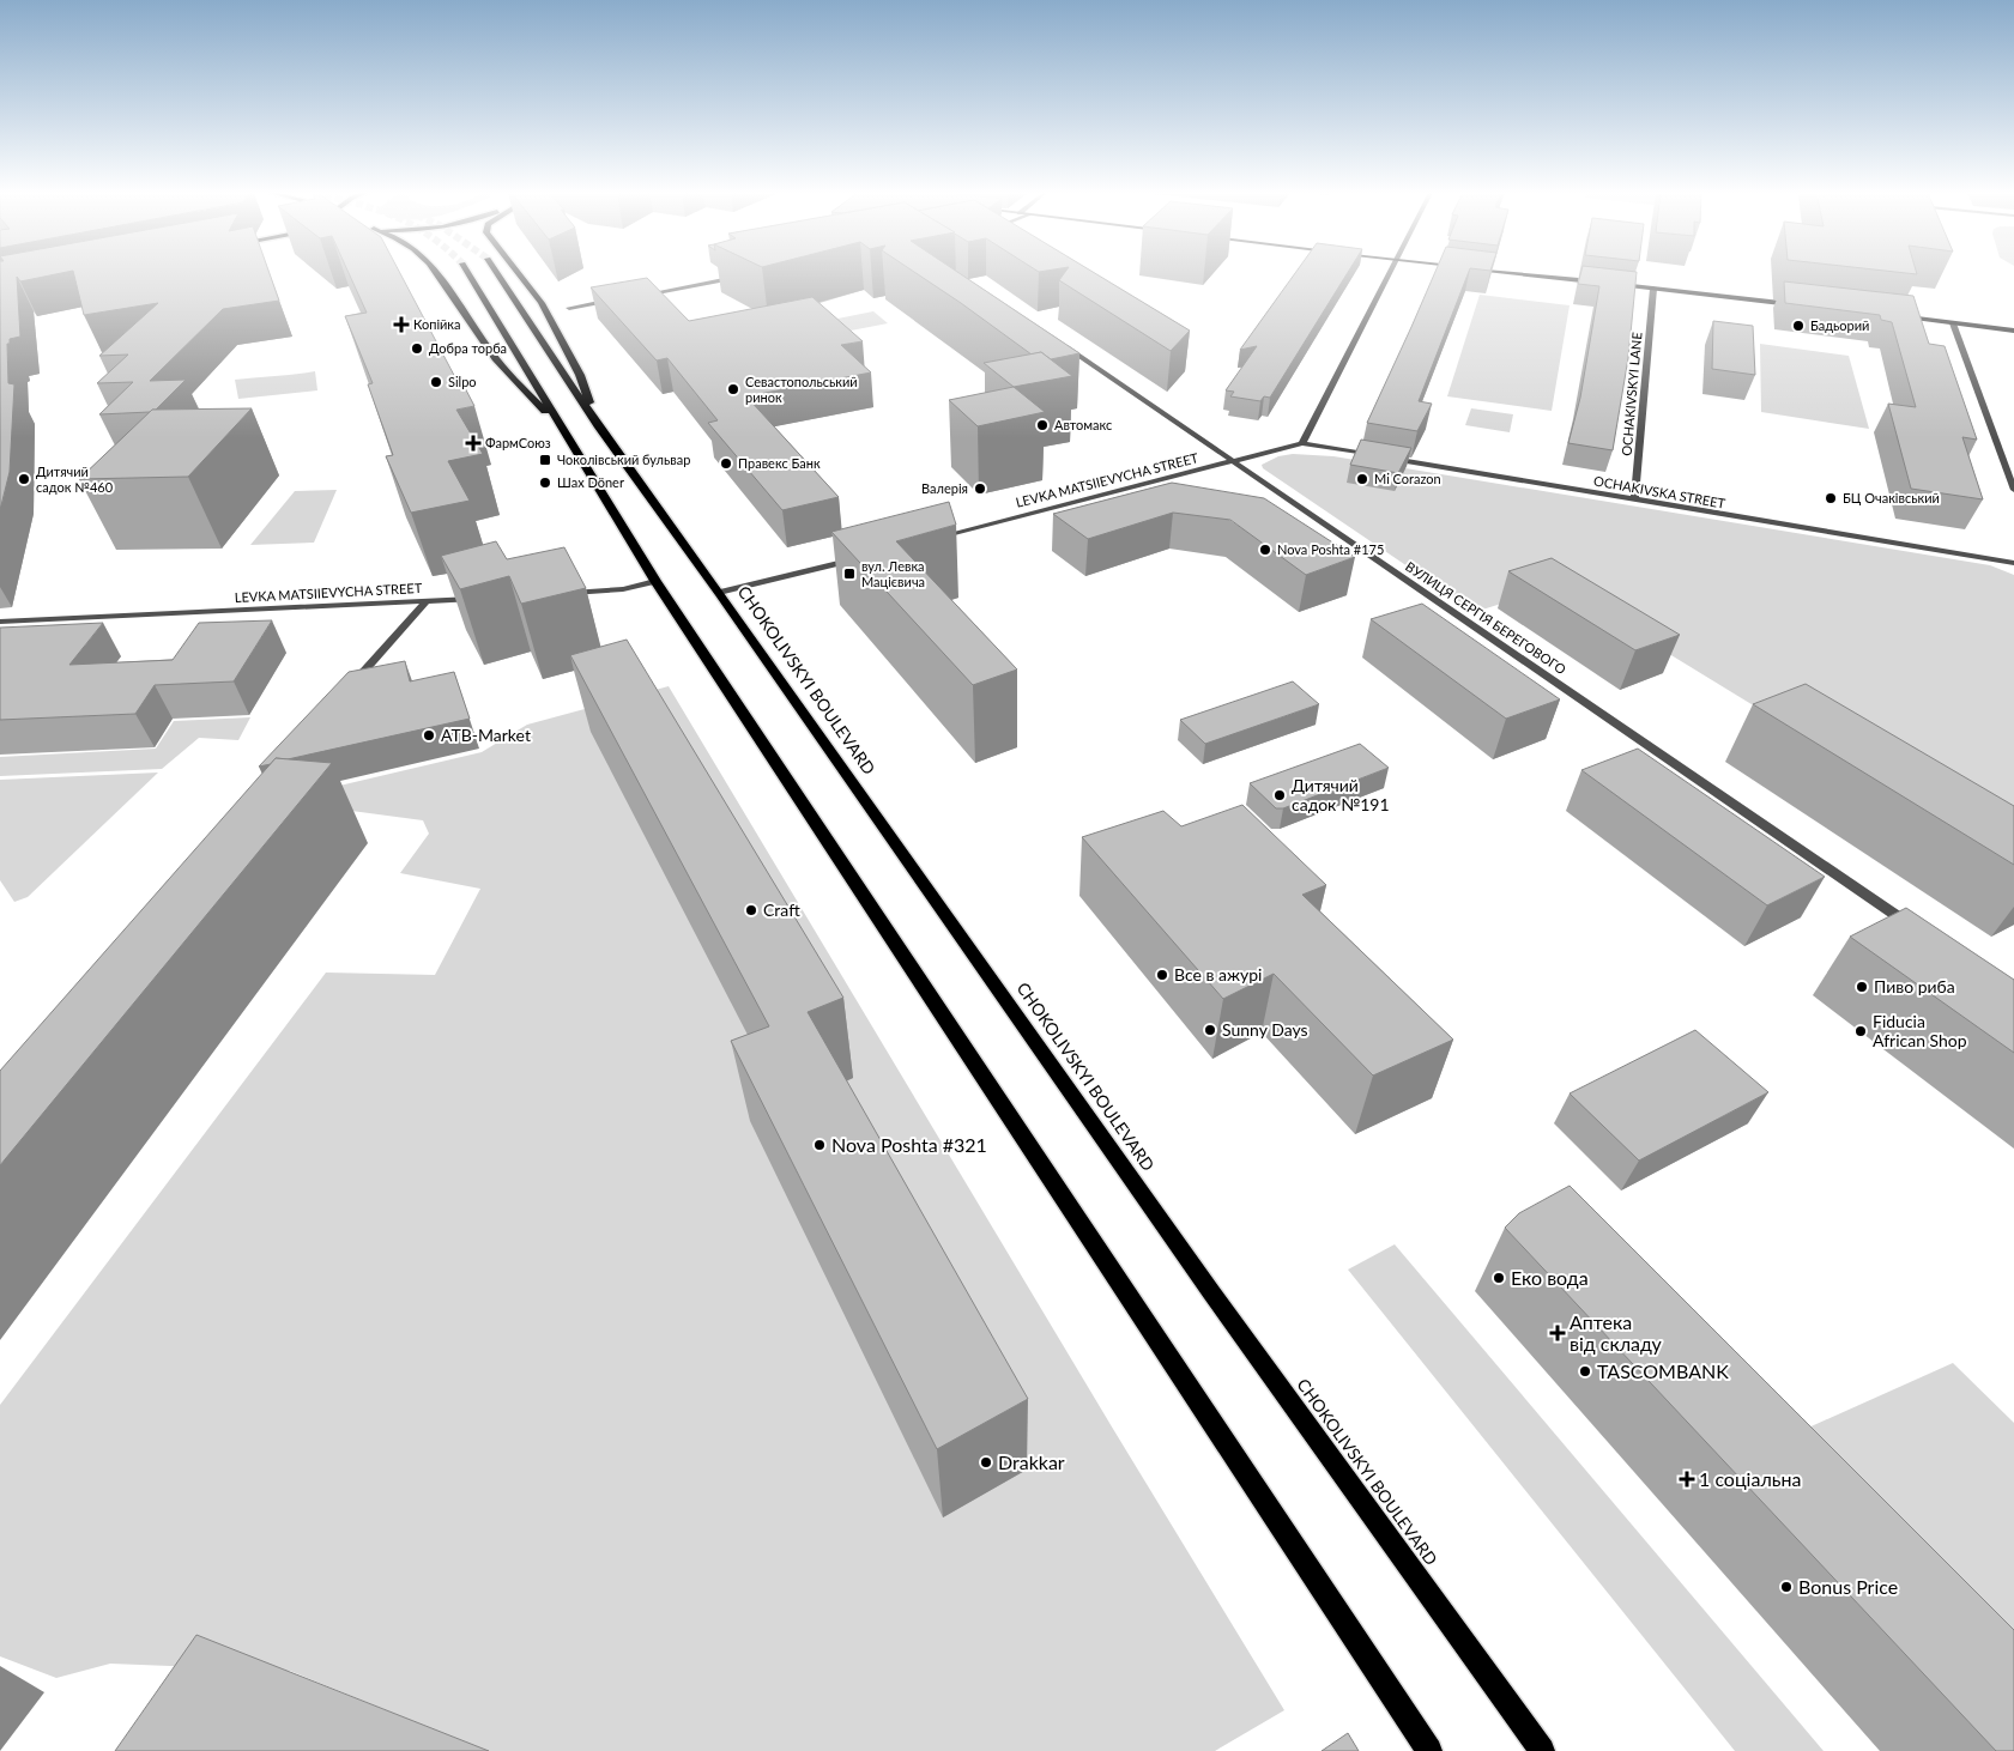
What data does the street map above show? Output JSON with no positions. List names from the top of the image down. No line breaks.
{"streets":{"main road":["CHOKOLIVSKYI BOULEVARD"],"street":["OCHAKIVSKYI LANE","LEVKA MATSIIEVYCHA STREET","OCHAKIVSKA STREET","ВУЛИЦЯ СЕРГІЯ БЕРЕГОВОГО"]},"crossings":[["OCHAKIVSKYI LANE","OCHAKIVSKA STREET"],["LEVKA MATSIIEVYCHA STREET","OCHAKIVSKA STREET"],["LEVKA MATSIIEVYCHA STREET","ВУЛИЦЯ СЕРГІЯ БЕРЕГОВОГО"]],"places":{"health":["Копійка","ФармСоюз","Аптека від складу","1 соціальна"],"other":["Бадьорий","Добра торба","Silpo","Севастопольський ринок","Автомакс","Правекс Банк","Дитячий садок №460","Mi Corazon","Шах Döner","Валерія","БЦ Очаківський","Nova Poshta #175","ATB-Market","Дитячий садок №191","Craft","Все в ажурі","Пиво риба","Sunny Days","Fiducia African Shop","Nova Poshta #321","Еко вода","TASCOMBANK","Drakkar","Bonus Price"],"transit":["Чоколівський бульвар","вул. Левка Мацієвича"]}}
